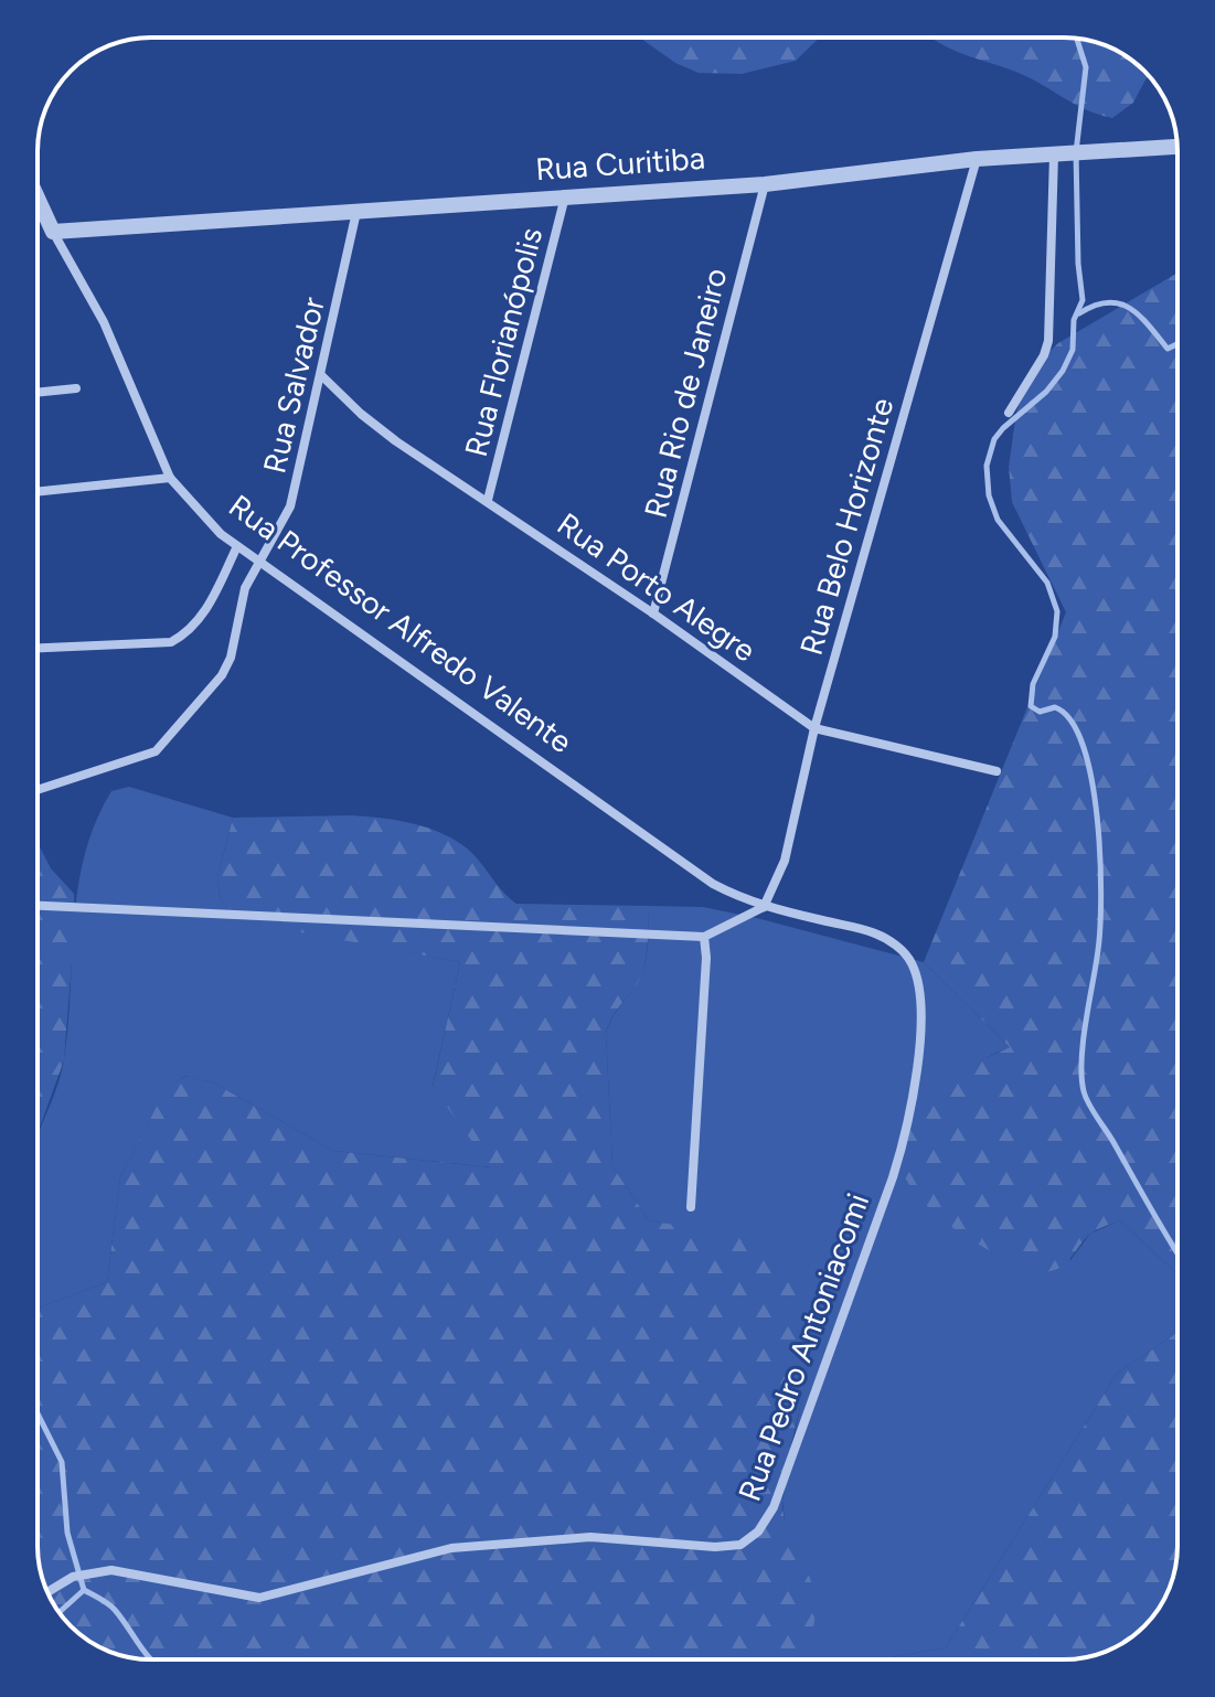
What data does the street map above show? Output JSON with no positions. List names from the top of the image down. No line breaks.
{"streets":{"street":["Rua Curitiba","Rua Florianópolis","Rua Salvador","Rua Rio de Janeiro","Rua Belo Horizonte","Rua Porto Alegre","Rua Professor Alfredo Valente","Rua Pedro Antoniacomi"]},"crossings":[["Rua Curitiba","Rua Florianópolis"],["Rua Curitiba","Rua Salvador"],["Rua Curitiba","Rua Rio de Janeiro"],["Rua Curitiba","Rua Belo Horizonte"],["Rua Curitiba","Rua Professor Alfredo Valente"],["Rua Florianópolis","Rua Porto Alegre"],["Rua Salvador","Rua Porto Alegre"],["Rua Salvador","Rua Professor Alfredo Valente"],["Rua Rio de Janeiro","Rua Porto Alegre"],["Rua Belo Horizonte","Rua Porto Alegre"],["Rua Belo Horizonte","Rua Professor Alfredo Valente"],["Rua Professor Alfredo Valente","Rua Pedro Antoniacomi"]]}
